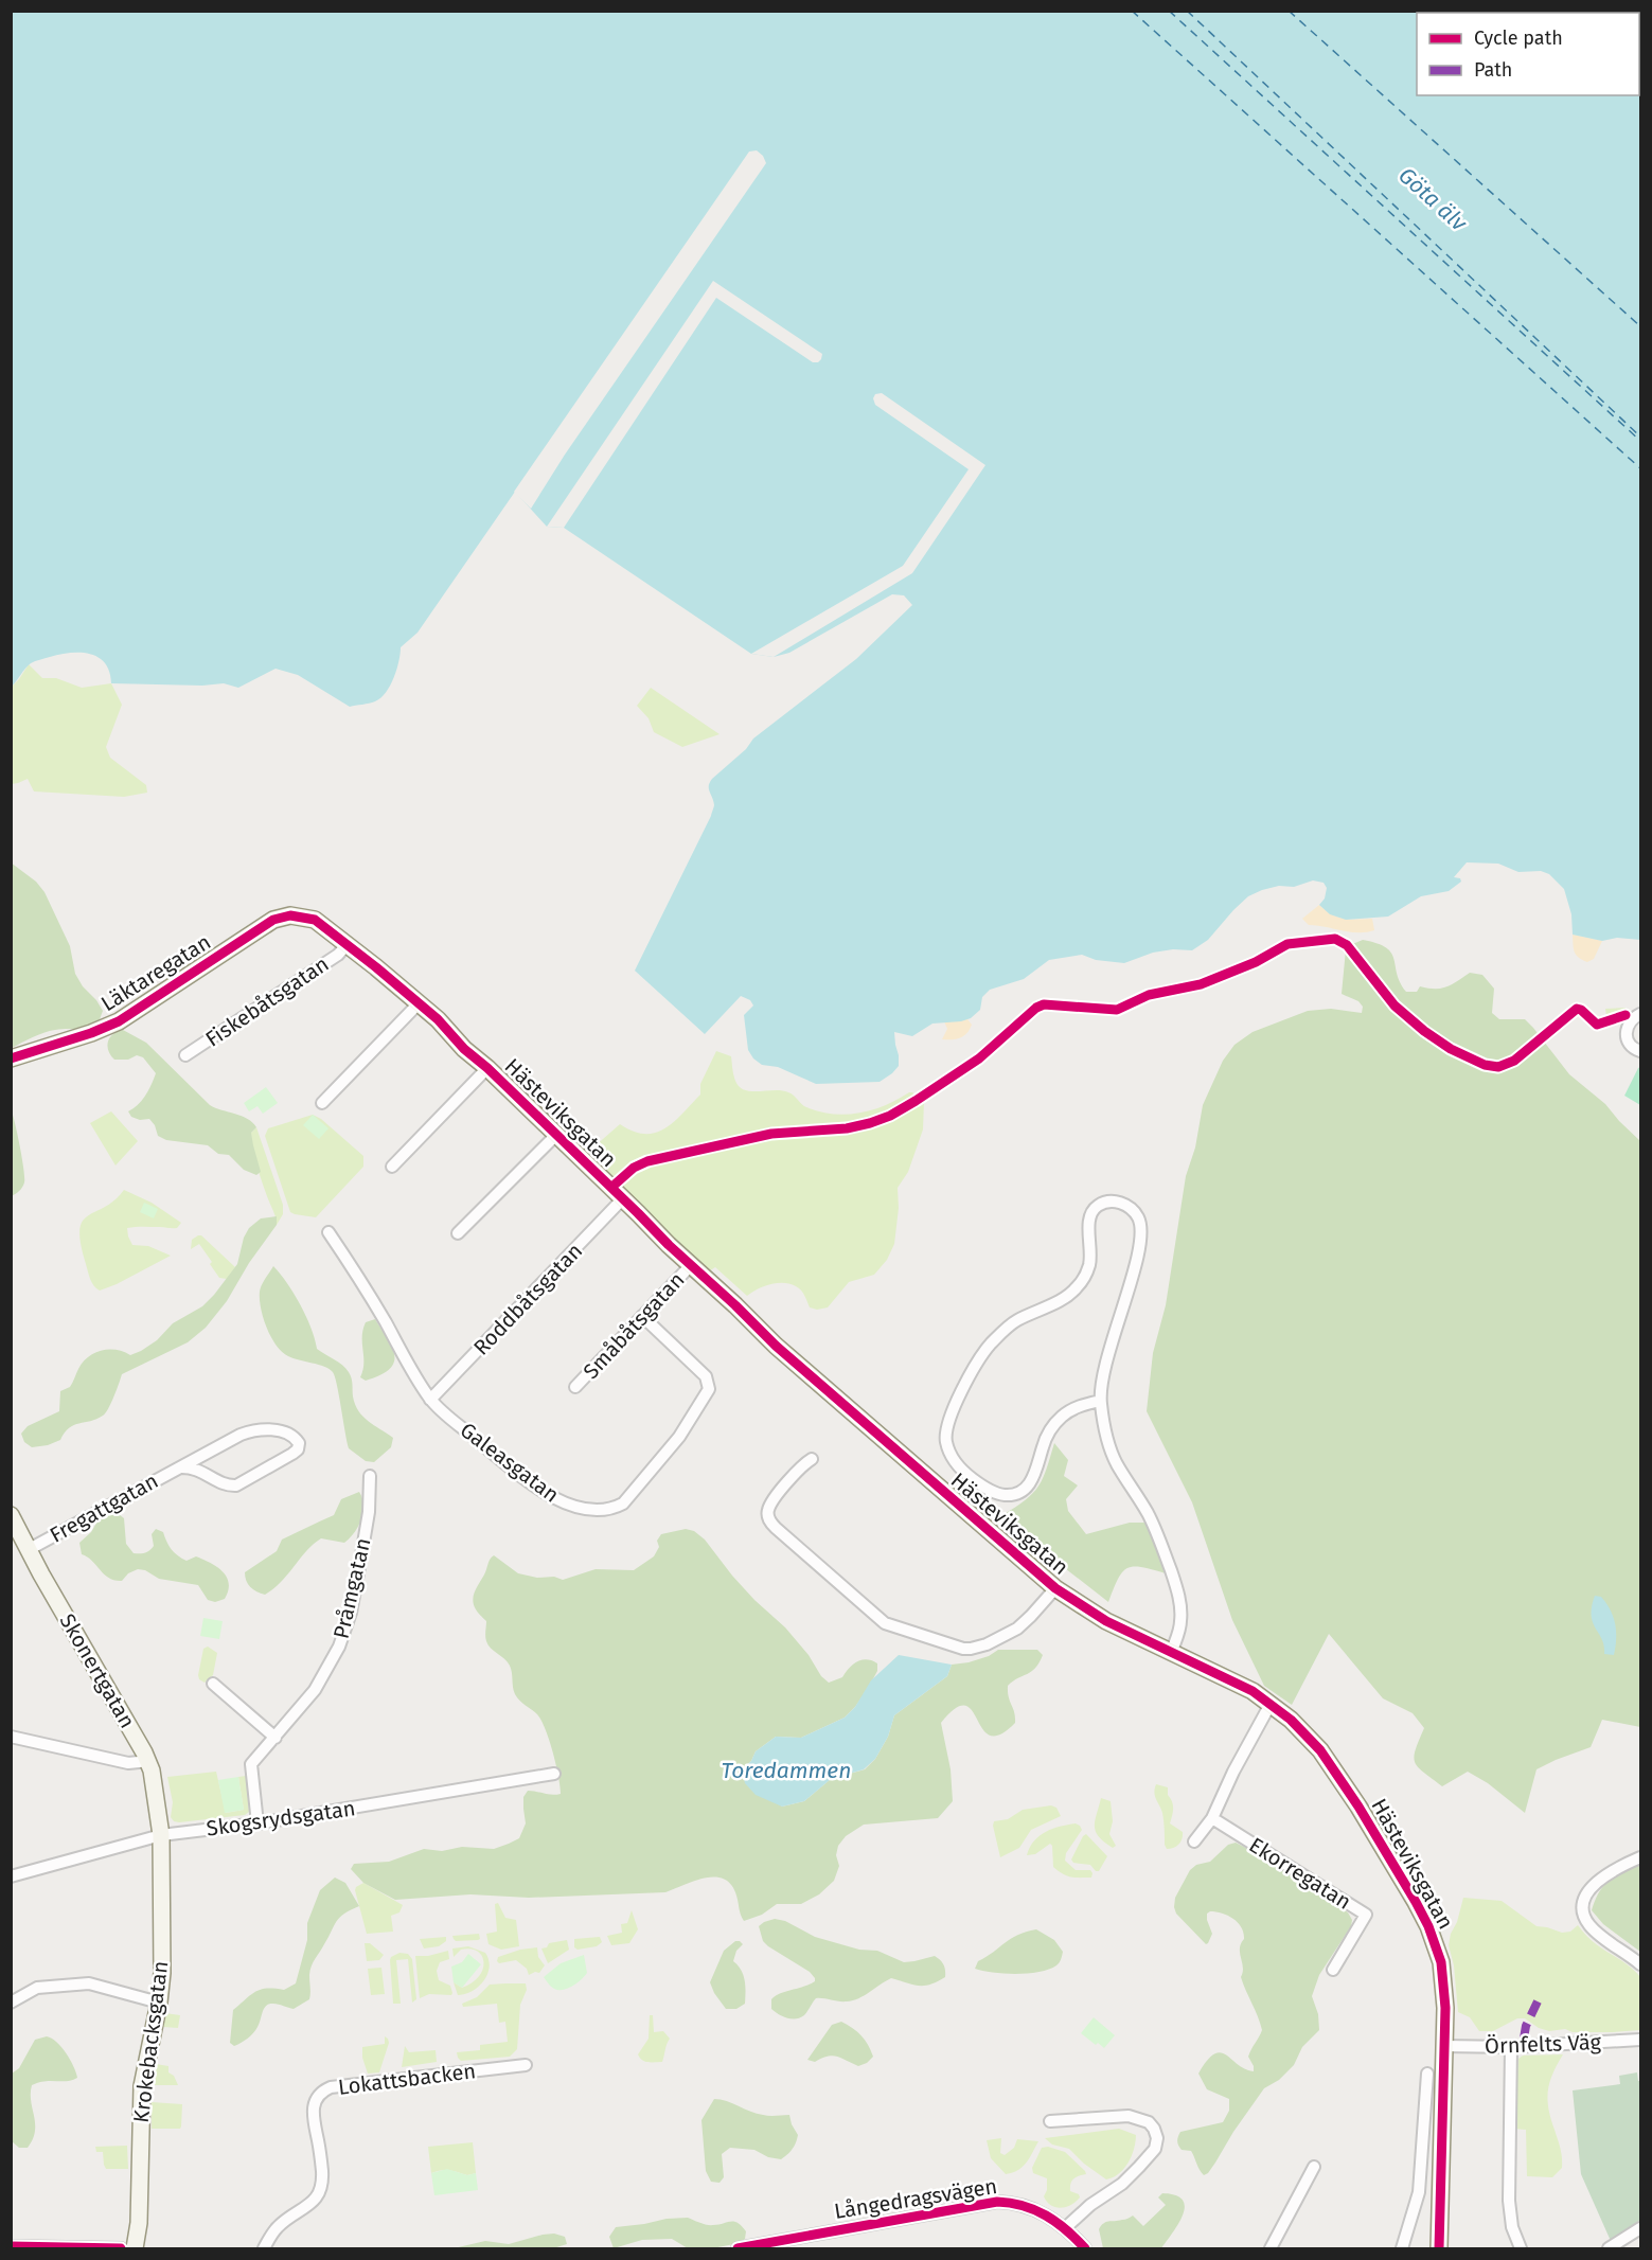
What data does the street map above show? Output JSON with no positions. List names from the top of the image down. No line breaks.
{"streets":{"street":["Läktaregatan","Fiskebåtsgatan","Hästeviksgatan","Roddbåtsgatan","Småbåtsgatan","Galeasgatan","Fregattgatan","Pråmgatan","Skonertgatan","Skogsrydsgatan","Ekorregatan","Krokebacksgatan","Örnfelts Väg","Lokattsbacken","Långedragsvägen"]},"crossings":[["Läktaregatan","Hästeviksgatan"],["Fiskebåtsgatan","Hästeviksgatan"],["Hästeviksgatan","Roddbåtsgatan"],["Hästeviksgatan","Småbåtsgatan"],["Hästeviksgatan","Örnfelts Väg"],["Roddbåtsgatan","Galeasgatan"],["Småbåtsgatan","Galeasgatan"],["Fregattgatan","Skonertgatan"],["Pråmgatan","Skogsrydsgatan"],["Skonertgatan","Skogsrydsgatan"],["Skonertgatan","Krokebacksgatan"],["Skogsrydsgatan","Krokebacksgatan"]],"water":["Göta älv","Toredammen"],"legend":["Cycle path","Path"]}
